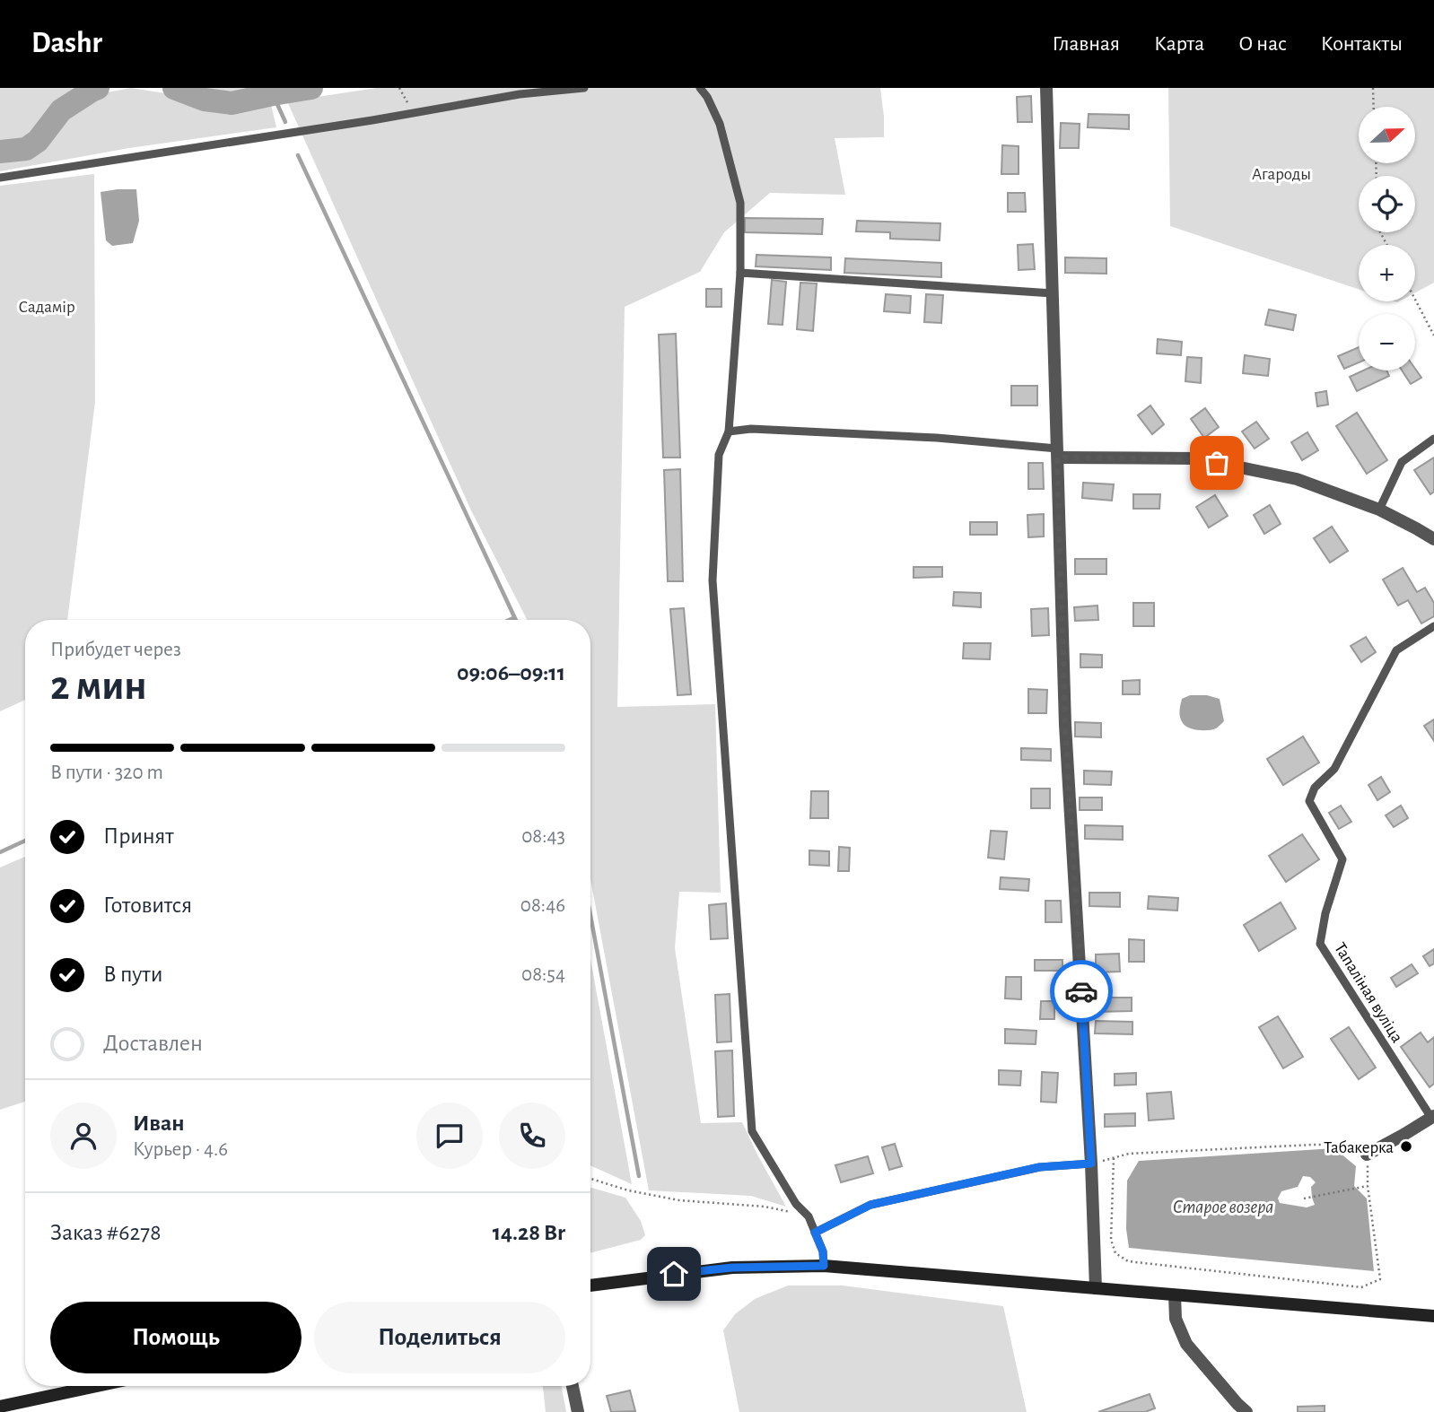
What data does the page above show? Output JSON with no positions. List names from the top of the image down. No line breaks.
{"streets":{"lane":["Тапаліная вуліца"]},"water":["Старое возера"],"parks":["Агароды","Садамір"],"places":["Табакерка"],"north":"right","page":{"header":"Dashr","nav":["Главная","Карта","О нас","Контакты"],"map_buttons":["+","−"],"heading":["2 мин","Прибудет через","09:06–09:11"],"panel":["Иван","Курьер · 4.6","Заказ #6278","14.28 Br"],"bar":"В пути · 320 m","list":[["Принят","08:43"],["Готовится","08:46"],["В пути","08:54"],"Доставлен"],"buttons":["Помощь","Поделиться"]}}
